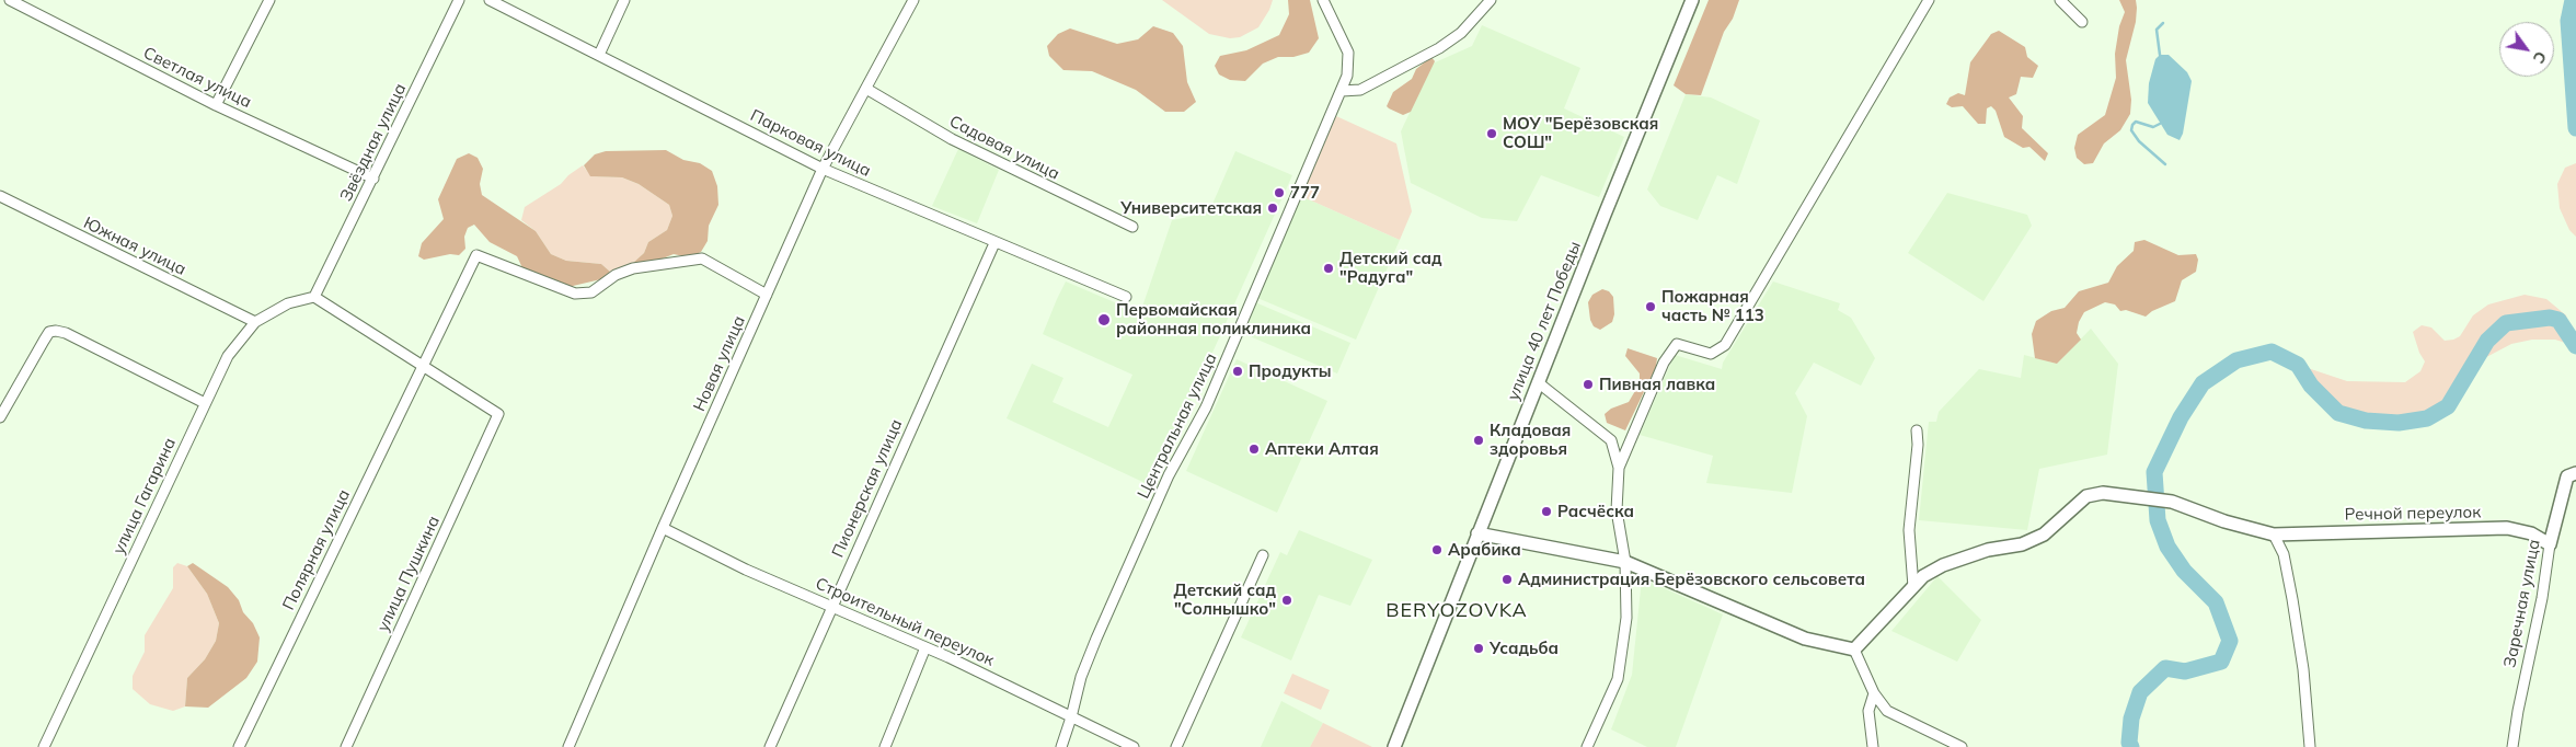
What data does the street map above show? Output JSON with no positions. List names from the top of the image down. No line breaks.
{"streets":{"street":["Светлая улица","Звёздная улица","Парковая улица","Садовая улица","Южная улица","улица 40 лет Победы","Новая улица","Центральная улица","Пионерская улица","улица Гагарина","Речной переулок","Полярная улица","улица Пушкина","Заречная улица","Строительный переулок"]},"crossings":[["Светлая улица","Звёздная улица"],["Звёздная улица","улица Гагарина"],["Парковая улица","Новая улица"],["Парковая улица","Пионерская улица"],["Садовая улица","Новая улица"],["Южная улица","улица Гагарина"],["Новая улица","Полярная улица"],["Новая улица","Строительный переулок"],["Центральная улица","Строительный переулок"],["Пионерская улица","Строительный переулок"],["Речной переулок","Заречная улица"],["Полярная улица","улица Пушкина"]],"districts":["BERYOZOVKA"],"places":["МОУ \"Берёзовская СОШ\"","777","Университетская","Детский сад \"Радуга\"","Пожарная часть № 113","Первомайская районная поликлиника","Продукты","Пивная лавка","Кладовая здоровья","Аптеки Алтая","Расчёска","Арабика","Администрация Берёзовского сельсовета","Детский сад \"Солнышко\"","Усадьба"],"north":"bottom right"}
